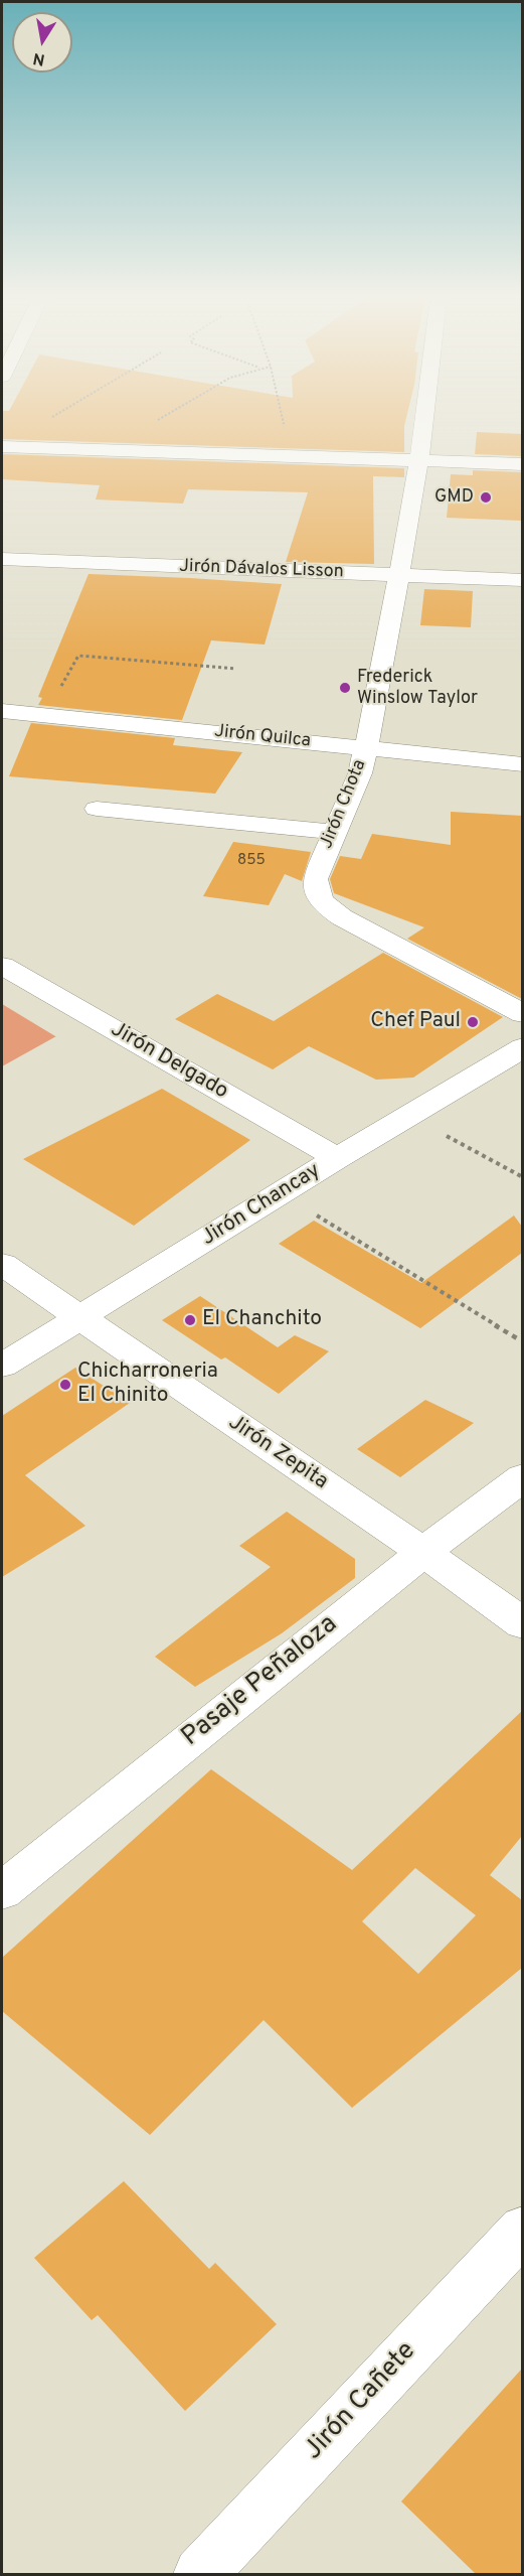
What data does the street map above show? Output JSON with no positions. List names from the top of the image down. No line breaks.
{"streets":{"street":["Jirón Dávalos Lisson","Jirón Quilca","Jirón Chota","Jirón Delgado","Jirón Chancay","Jirón Zepita","Pasaje Peñaloza","Jirón Cañete"]},"crossings":[["Jirón Dávalos Lisson","Jirón Chota"],["Jirón Quilca","Jirón Chota"],["Jirón Delgado","Jirón Chancay"],["Jirón Chancay","Jirón Zepita"],["Jirón Zepita","Pasaje Peñaloza"]],"places":["GMD","Frederick Winslow Taylor","Chef Paul","El Chanchito","Chicharroneria El Chinito"],"house_numbers":["855"],"north":"bottom"}
